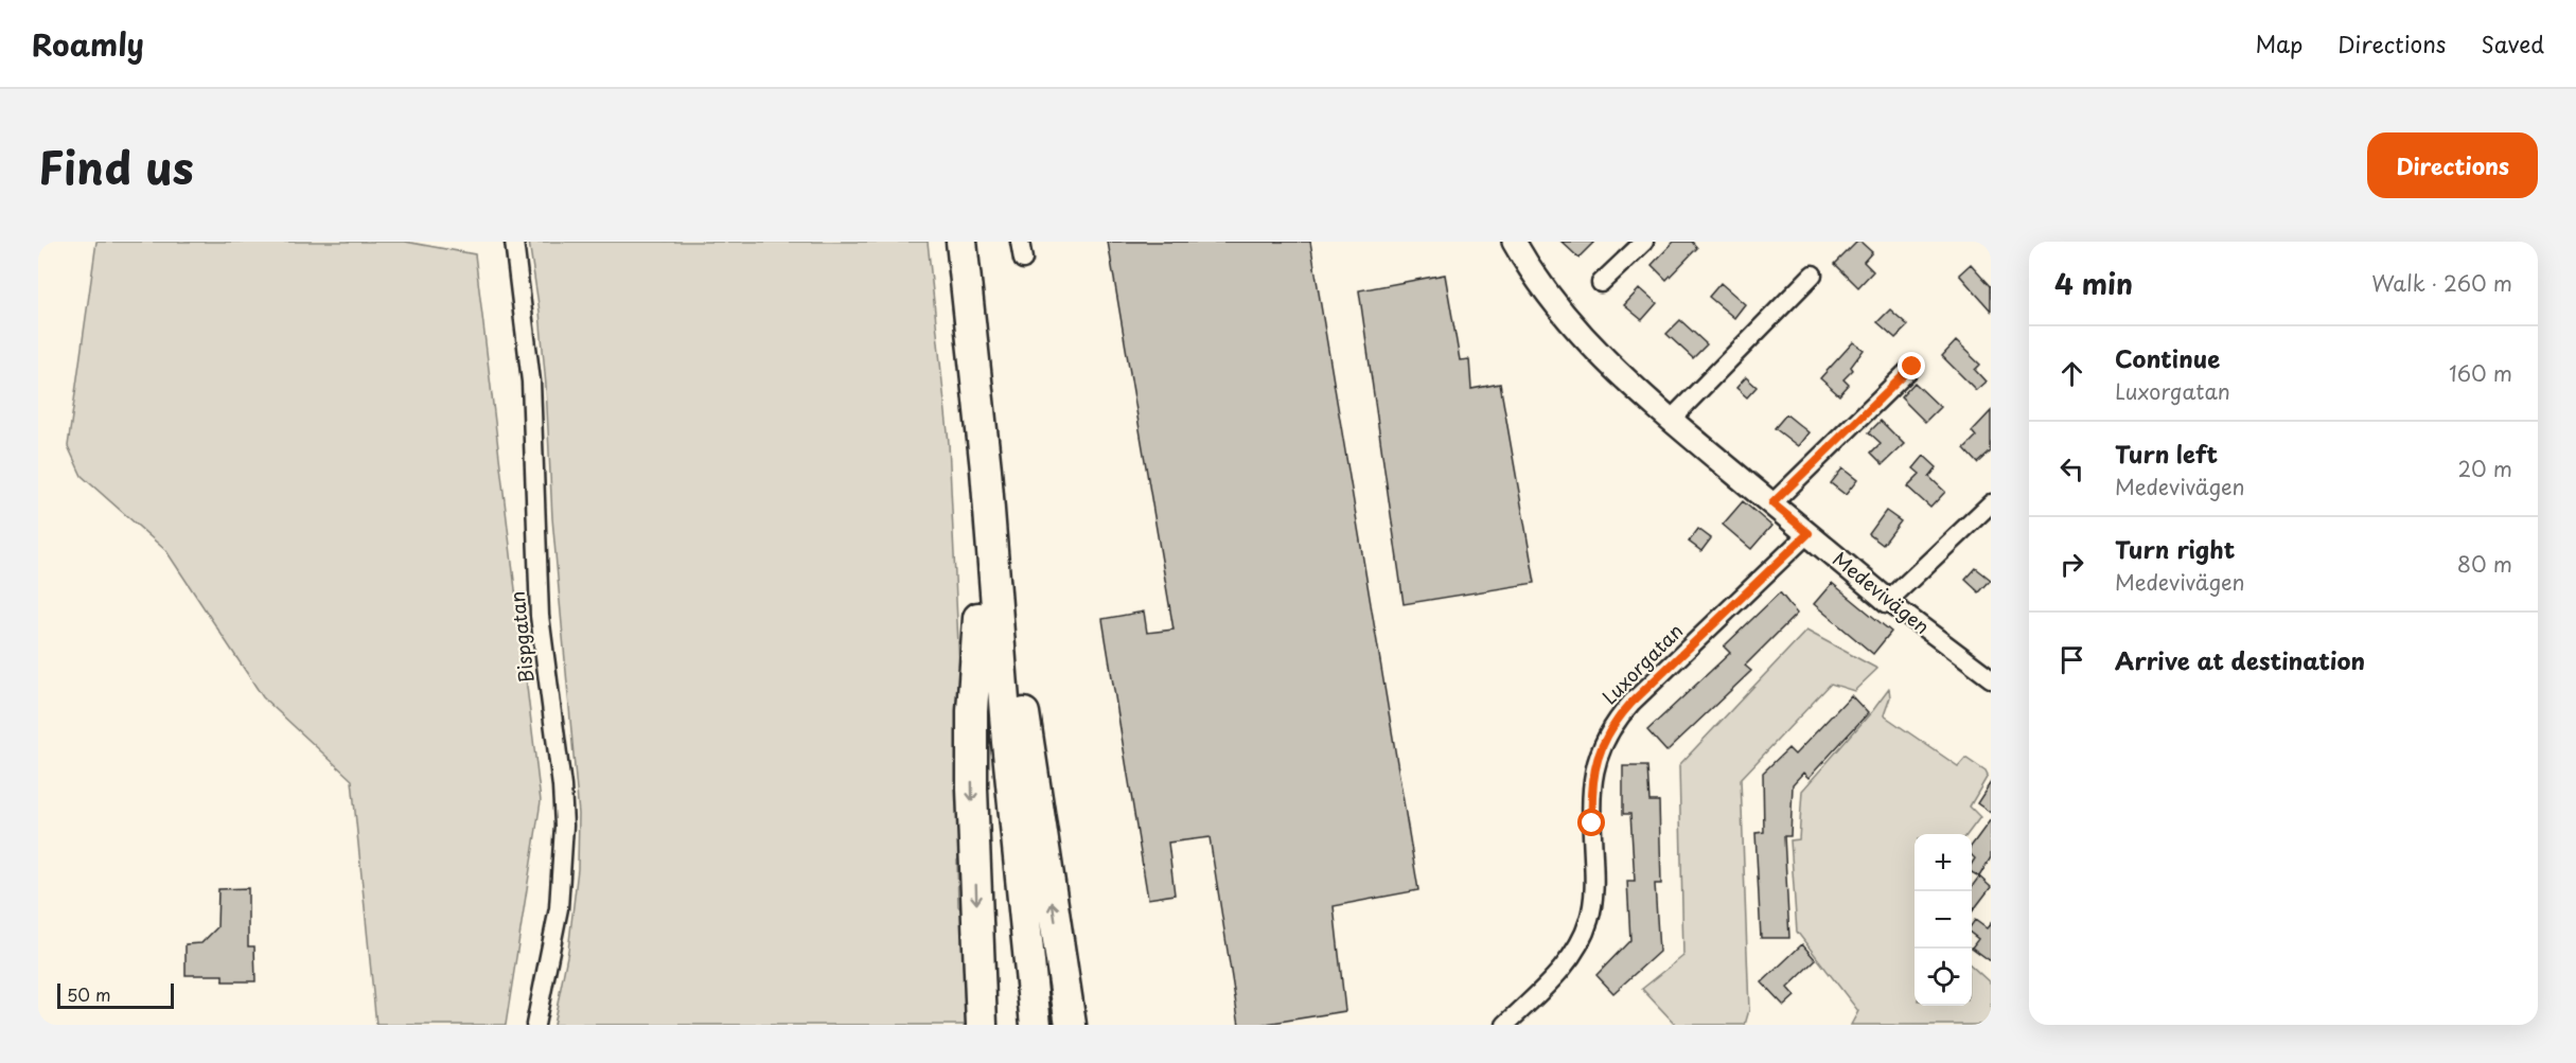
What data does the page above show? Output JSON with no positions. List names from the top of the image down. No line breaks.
{"streets":{"street":["Medevivägen","Bispgatan","Luxorgatan"]},"crossings":[["Medevivägen","Luxorgatan"]],"scale_bar":"50 m","page":{"header":"Roamly","nav":["Map","Directions","Saved"],"title":"Find us","buttons":"Directions","heading":["4 min","Walk · 260 m"],"list":[["Continue","Luxorgatan","160 m"],["Turn left","Medevivägen","20 m"],["Turn right","Medevivägen","80 m"],"Arrive at destination"],"map_buttons":["+","−"],"scale":"50 m"}}
